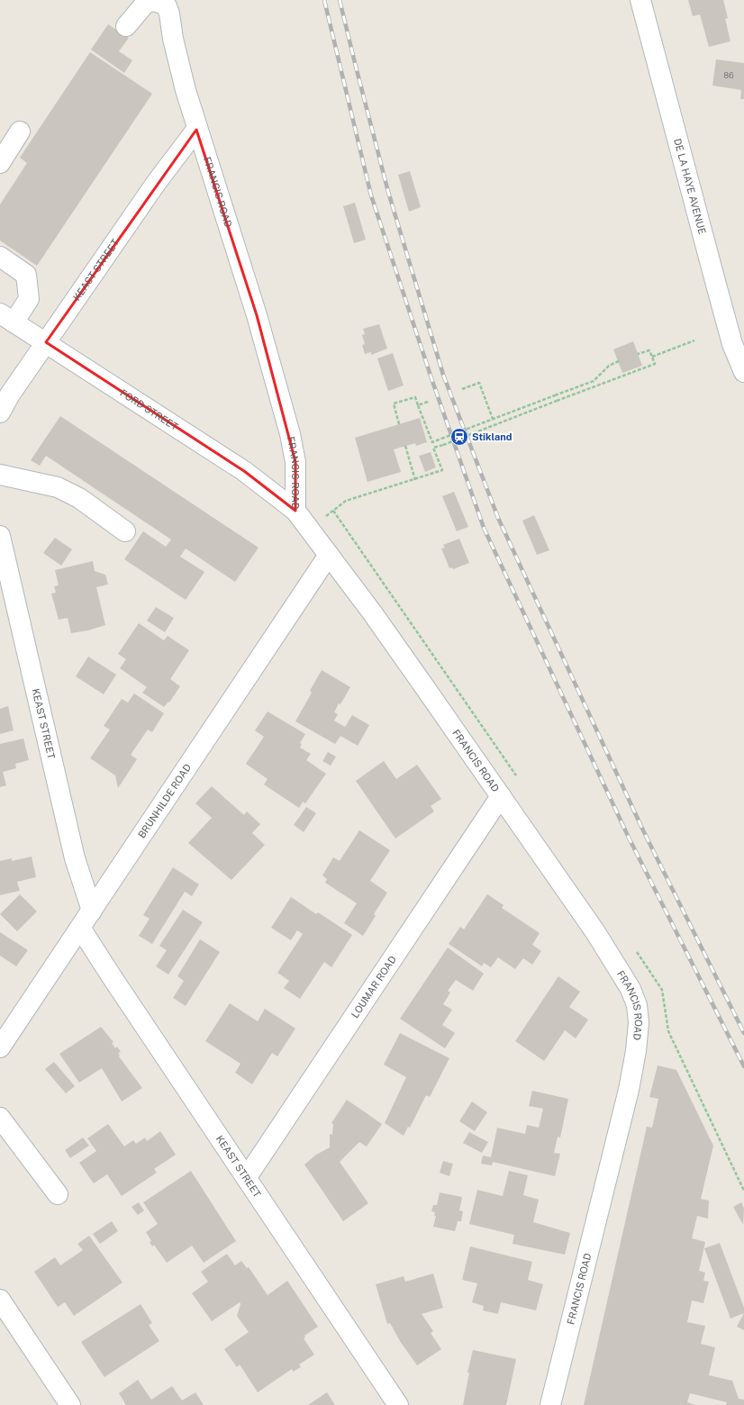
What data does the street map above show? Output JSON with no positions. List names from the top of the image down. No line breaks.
{"streets":{"street":["DE LA HAYE AVENUE","FRANCIS ROAD","KEAST STREET","FORD STREET","BRUNHILDE ROAD","LOUMAR ROAD"]},"crossings":[["FRANCIS ROAD","KEAST STREET"],["FRANCIS ROAD","FORD STREET"],["FRANCIS ROAD","BRUNHILDE ROAD"],["FRANCIS ROAD","LOUMAR ROAD"],["KEAST STREET","FORD STREET"],["KEAST STREET","BRUNHILDE ROAD"],["KEAST STREET","LOUMAR ROAD"]],"places":{"station":["Stikland"]},"house_numbers":["86"]}
